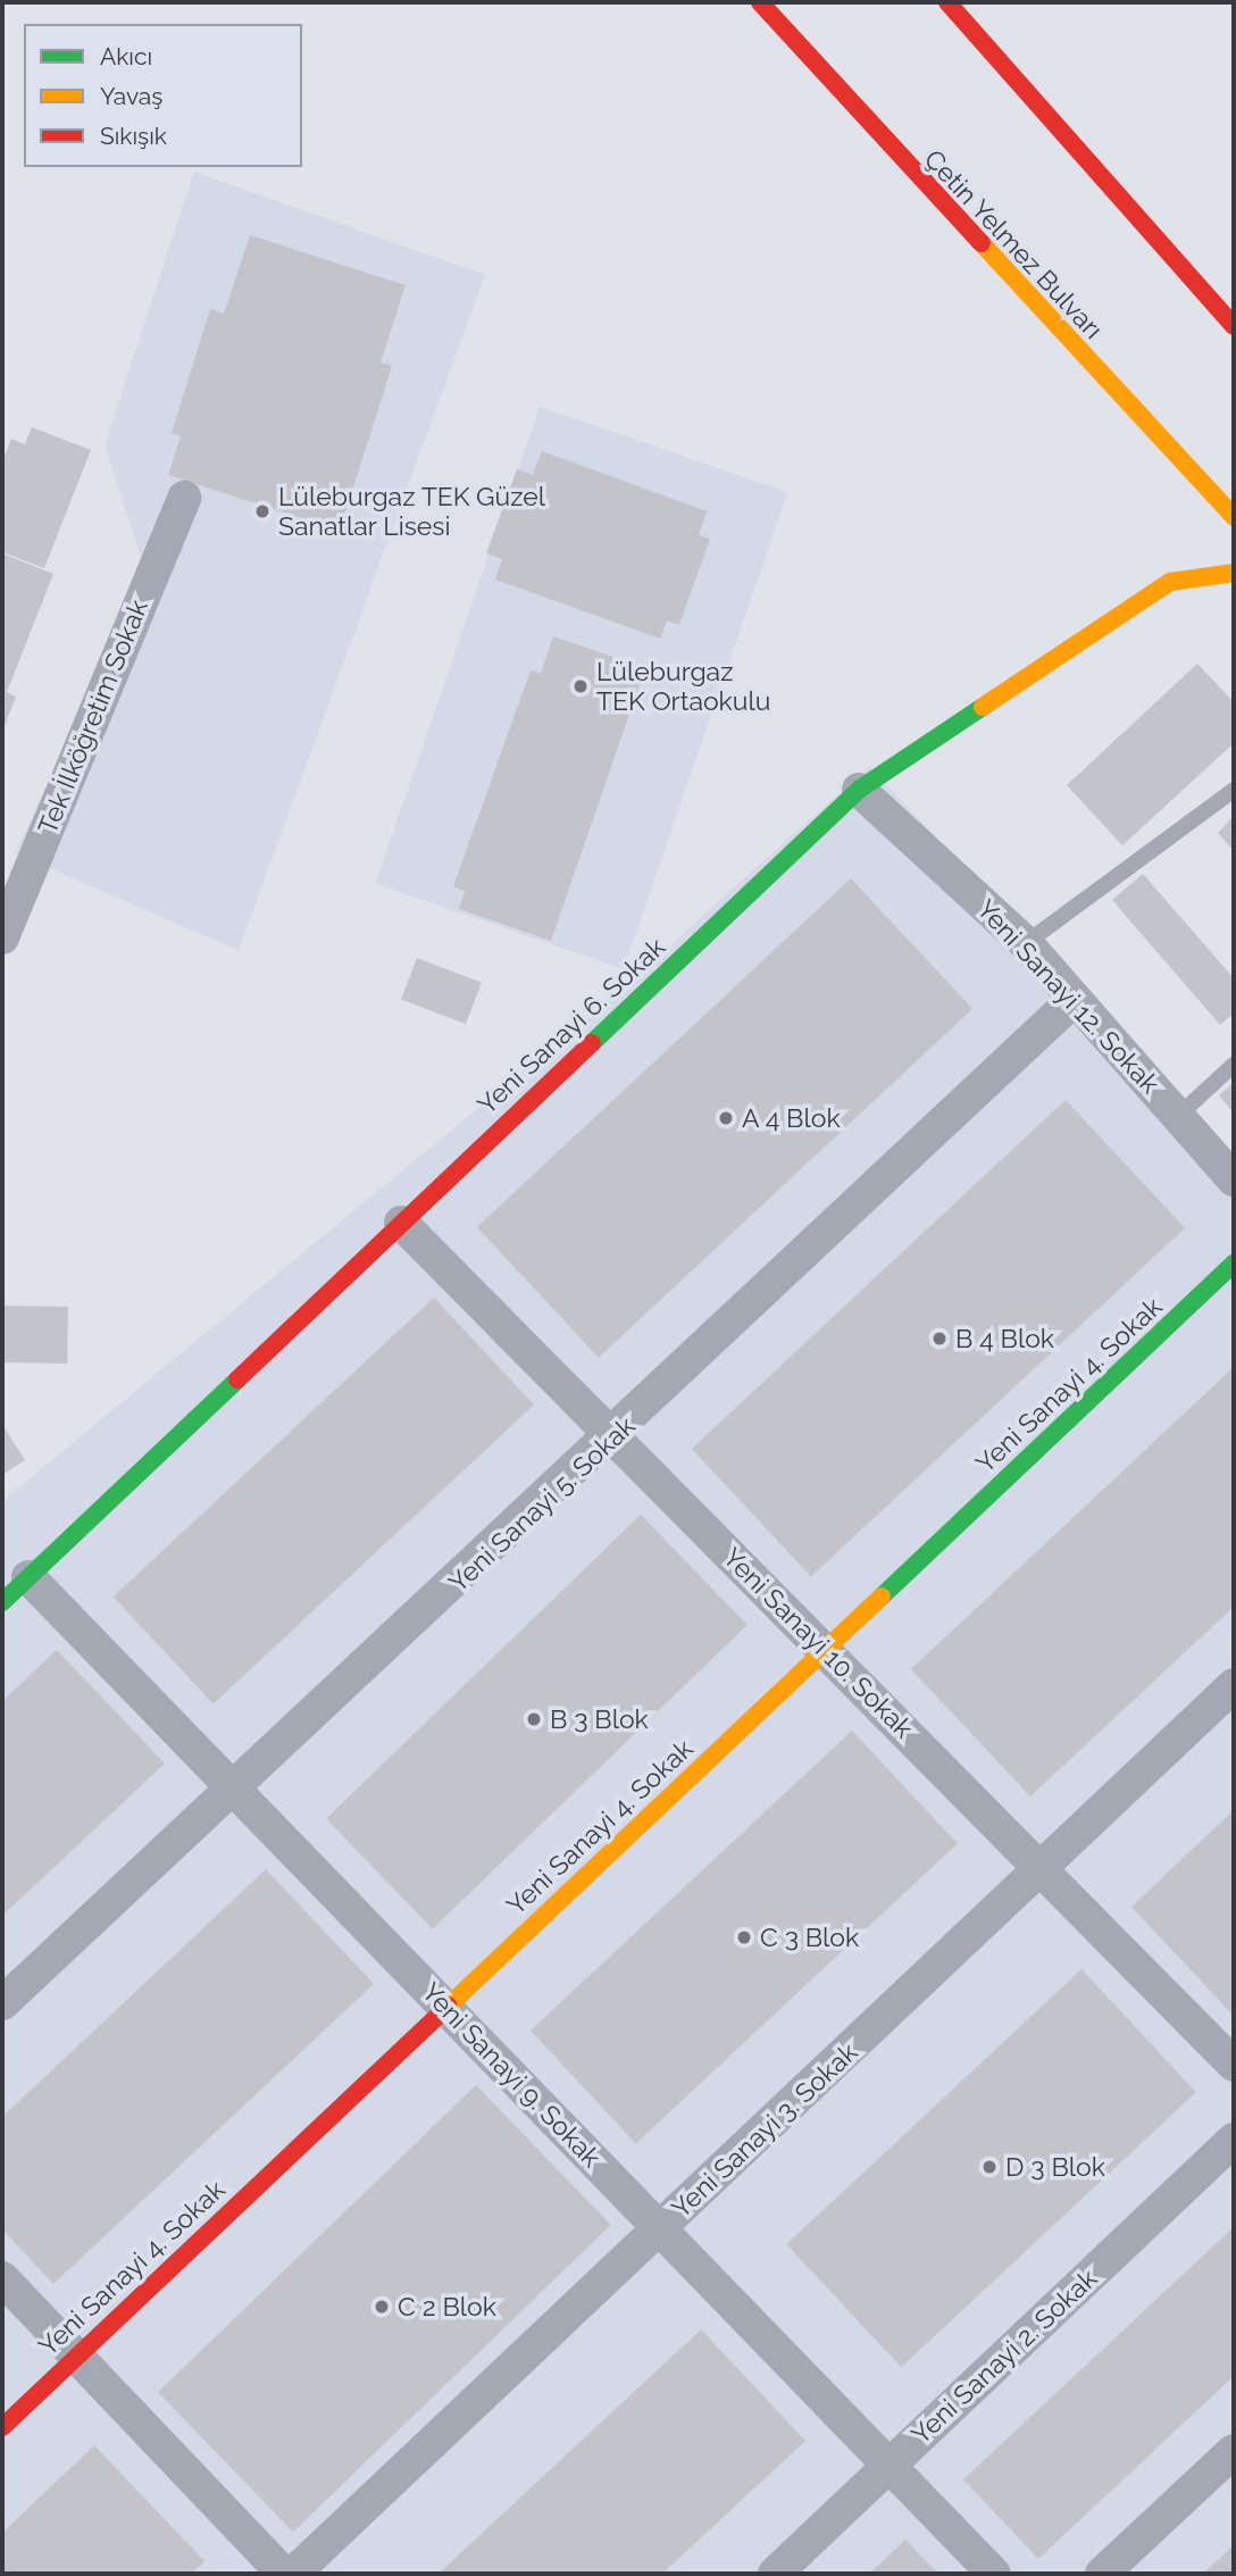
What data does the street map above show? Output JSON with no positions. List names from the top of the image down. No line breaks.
{"streets":{"street":["Çetin Yelmez Bulvarı","Tek İlköğretim Sokak","Yeni Sanayi 12. Sokak","Yeni Sanayi 6. Sokak","Yeni Sanayi 4. Sokak","Yeni Sanayi 5. Sokak","Yeni Sanayi 10. Sokak","Yeni Sanayi 9. Sokak","Yeni Sanayi 3. Sokak","Yeni Sanayi 2. Sokak"]},"crossings":[["Yeni Sanayi 12. Sokak","Yeni Sanayi 6. Sokak"],["Yeni Sanayi 12. Sokak","Yeni Sanayi 5. Sokak"],["Yeni Sanayi 6. Sokak","Yeni Sanayi 10. Sokak"],["Yeni Sanayi 6. Sokak","Yeni Sanayi 9. Sokak"],["Yeni Sanayi 4. Sokak","Yeni Sanayi 10. Sokak"],["Yeni Sanayi 4. Sokak","Yeni Sanayi 9. Sokak"],["Yeni Sanayi 5. Sokak","Yeni Sanayi 10. Sokak"],["Yeni Sanayi 5. Sokak","Yeni Sanayi 9. Sokak"],["Yeni Sanayi 10. Sokak","Yeni Sanayi 3. Sokak"],["Yeni Sanayi 9. Sokak","Yeni Sanayi 3. Sokak"],["Yeni Sanayi 9. Sokak","Yeni Sanayi 2. Sokak"]],"places":["Lüleburgaz TEK Güzel Sanatlar Lisesi","Lüleburgaz TEK Ortaokulu","A 4 Blok","B 4 Blok","B 3 Blok","C 3 Blok","D 3 Blok","C 2 Blok"],"legend":["Akıcı","Yavaş","Sıkışık"]}
